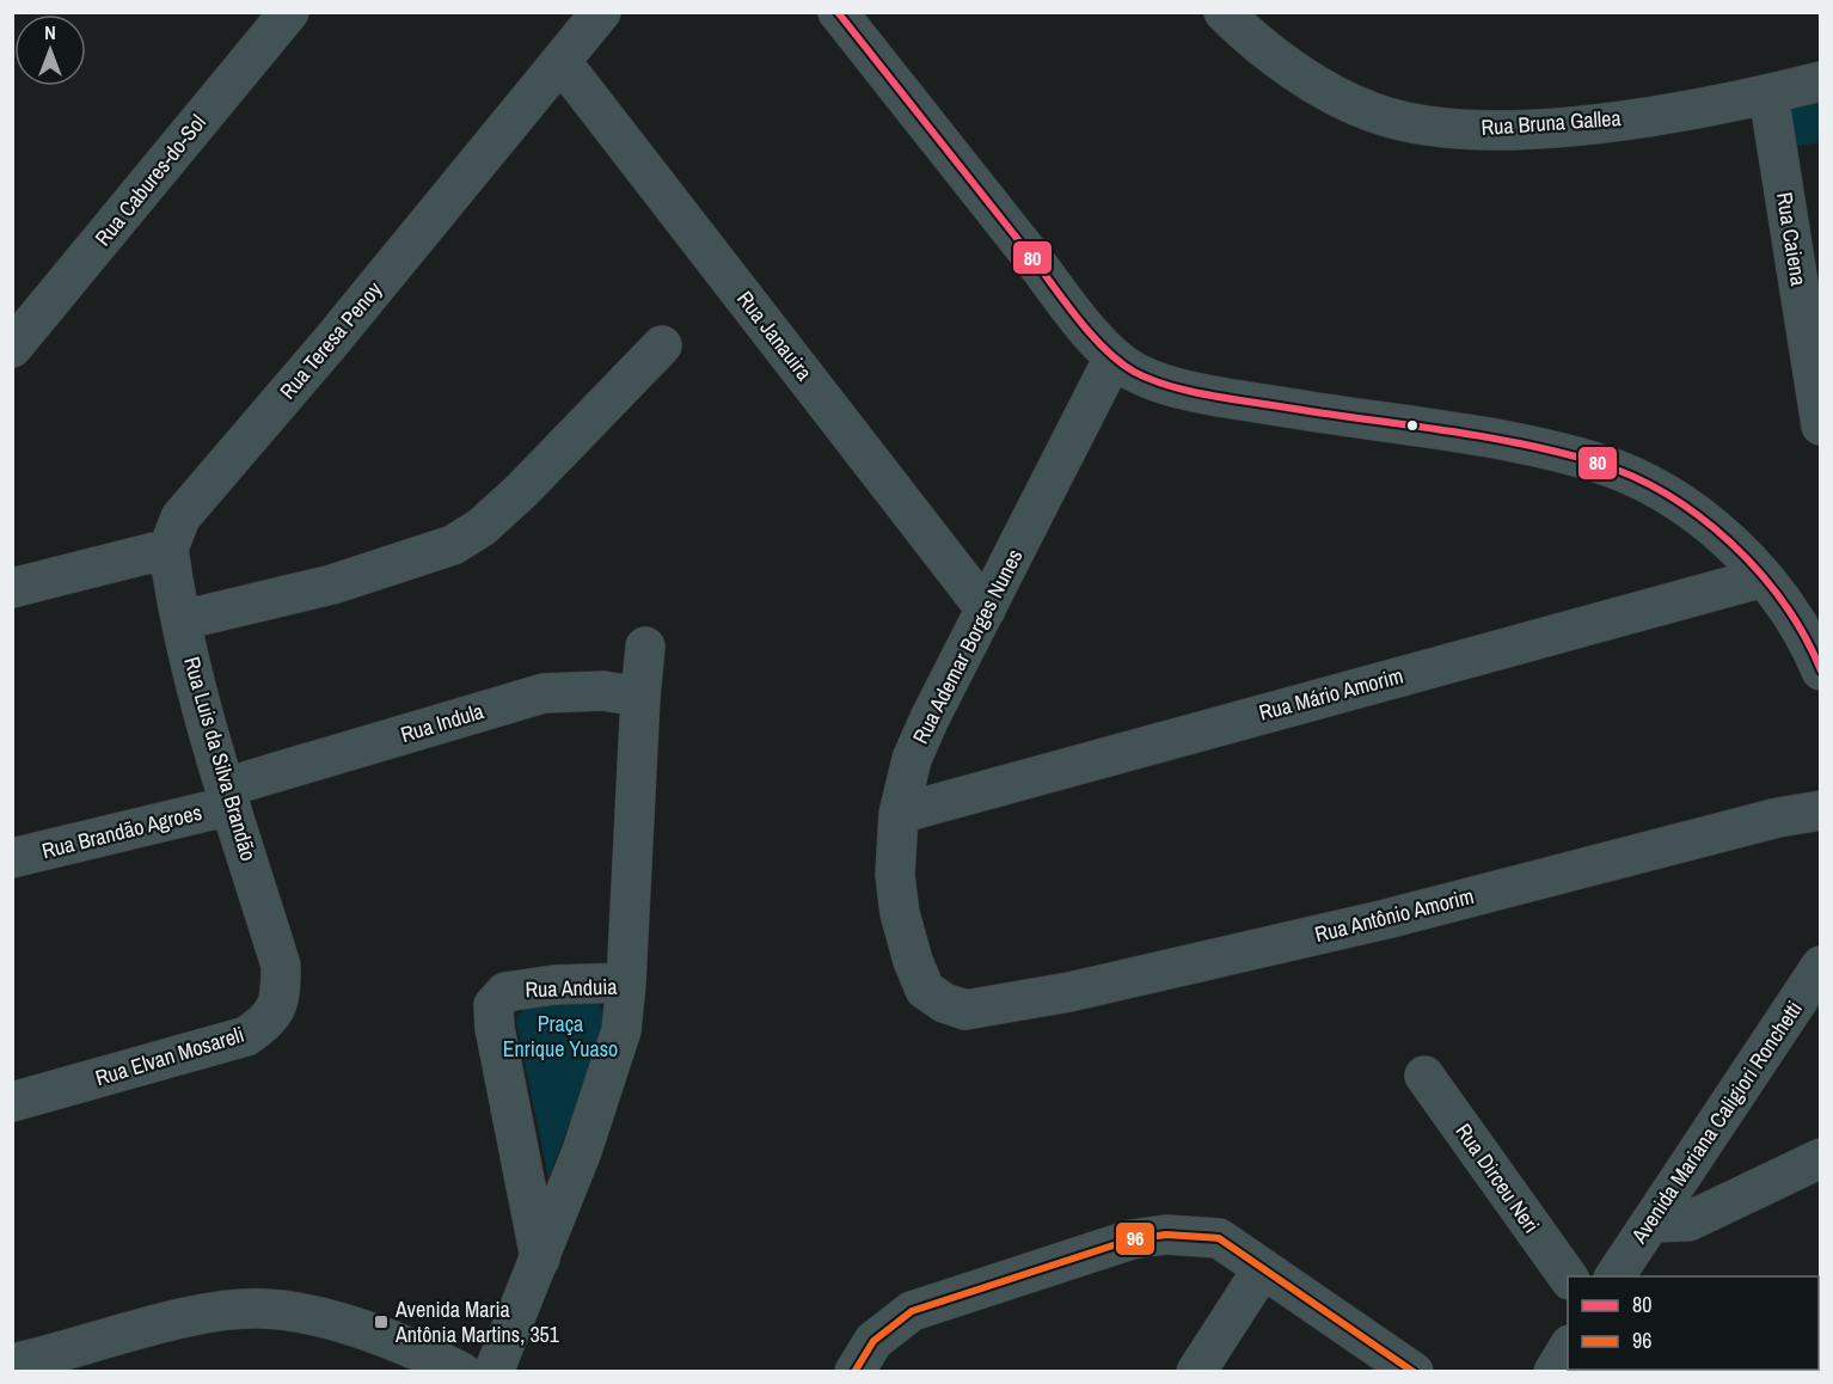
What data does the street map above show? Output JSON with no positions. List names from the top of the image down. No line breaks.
{"streets":{"street":["Rua Bruna Gallea","Rua Cabures-do-Sol","Rua Caiena","Rua Janauira","Rua Teresa Penoy","Rua Ademar Borges Nunes","Rua Mário Amorim","Rua Indula","Rua Luis da Silva Brandão","Rua Brandão Agroes","Rua Antônio Amorim","Rua Anduia","Rua Elvan Mosareli","Avenida Mariana Caligiori Ronchetti","Rua Dirceu Neri"]},"crossings":[["Rua Bruna Gallea","Rua Caiena"],["Rua Janauira","Rua Teresa Penoy"],["Rua Janauira","Rua Ademar Borges Nunes"],["Rua Teresa Penoy","Rua Luis da Silva Brandão"],["Rua Ademar Borges Nunes","Rua Mário Amorim"],["Rua Ademar Borges Nunes","Rua Antônio Amorim"],["Rua Indula","Rua Luis da Silva Brandão"],["Rua Indula","Rua Brandão Agroes"],["Rua Luis da Silva Brandão","Rua Brandão Agroes"],["Rua Luis da Silva Brandão","Rua Elvan Mosareli"]],"parks":["Praça Enrique Yuaso"],"places":{"transit":["Avenida Maria Antônia Martins, 351"]},"lines":["transit line 80","transit line 96"],"legend":["80","96"],"north":"top"}
